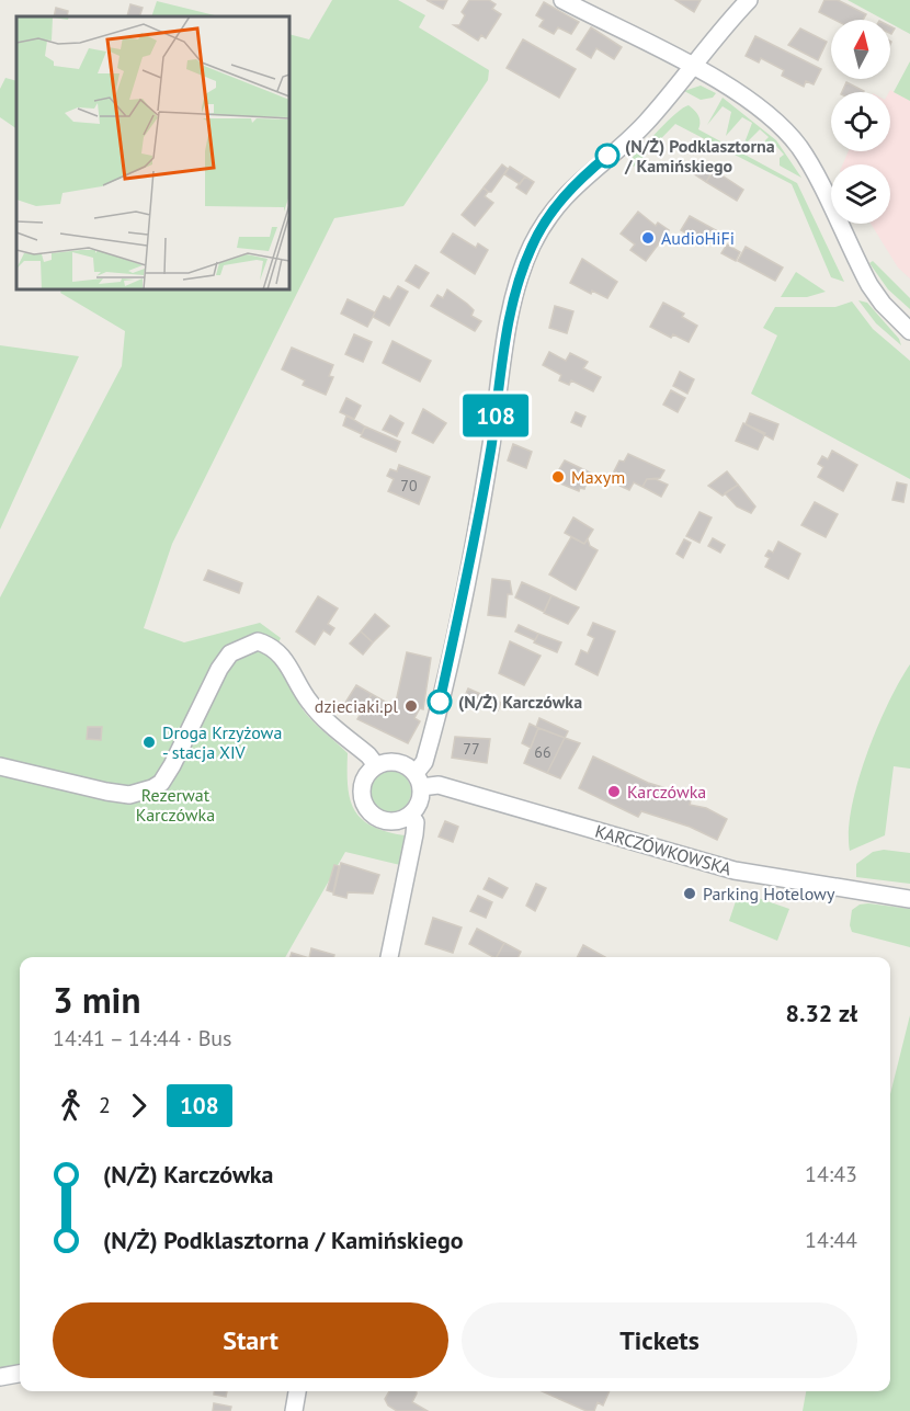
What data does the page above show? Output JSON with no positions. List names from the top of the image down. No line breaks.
{"streets":{"street":["KARCZÓWKOWSKA"]},"parks":["Rezerwat Karczówka"],"places":["(N/Ż) Podklasztorna / Kamińskiego","AudioHiFi","Maxym","(N/Ż) Karczówka","dzieciaki.pl","Droga Krzyżowa - stacja XIV","Karczówka","Parking Hotelowy"],"lines":["bus line 108"],"house_numbers":["70","77","66"],"north":"top","page":{"on_map":"108","heading":["3 min","14:41 – 14:44 · Bus","8.32 zł"],"legs":["2","108"],"list":[{"name":"(N/Ż) Karczówka","value":"14:43"},{"name":"(N/Ż) Podklasztorna / Kamińskiego","value":"14:44"}],"buttons":["Start","Tickets"]}}
